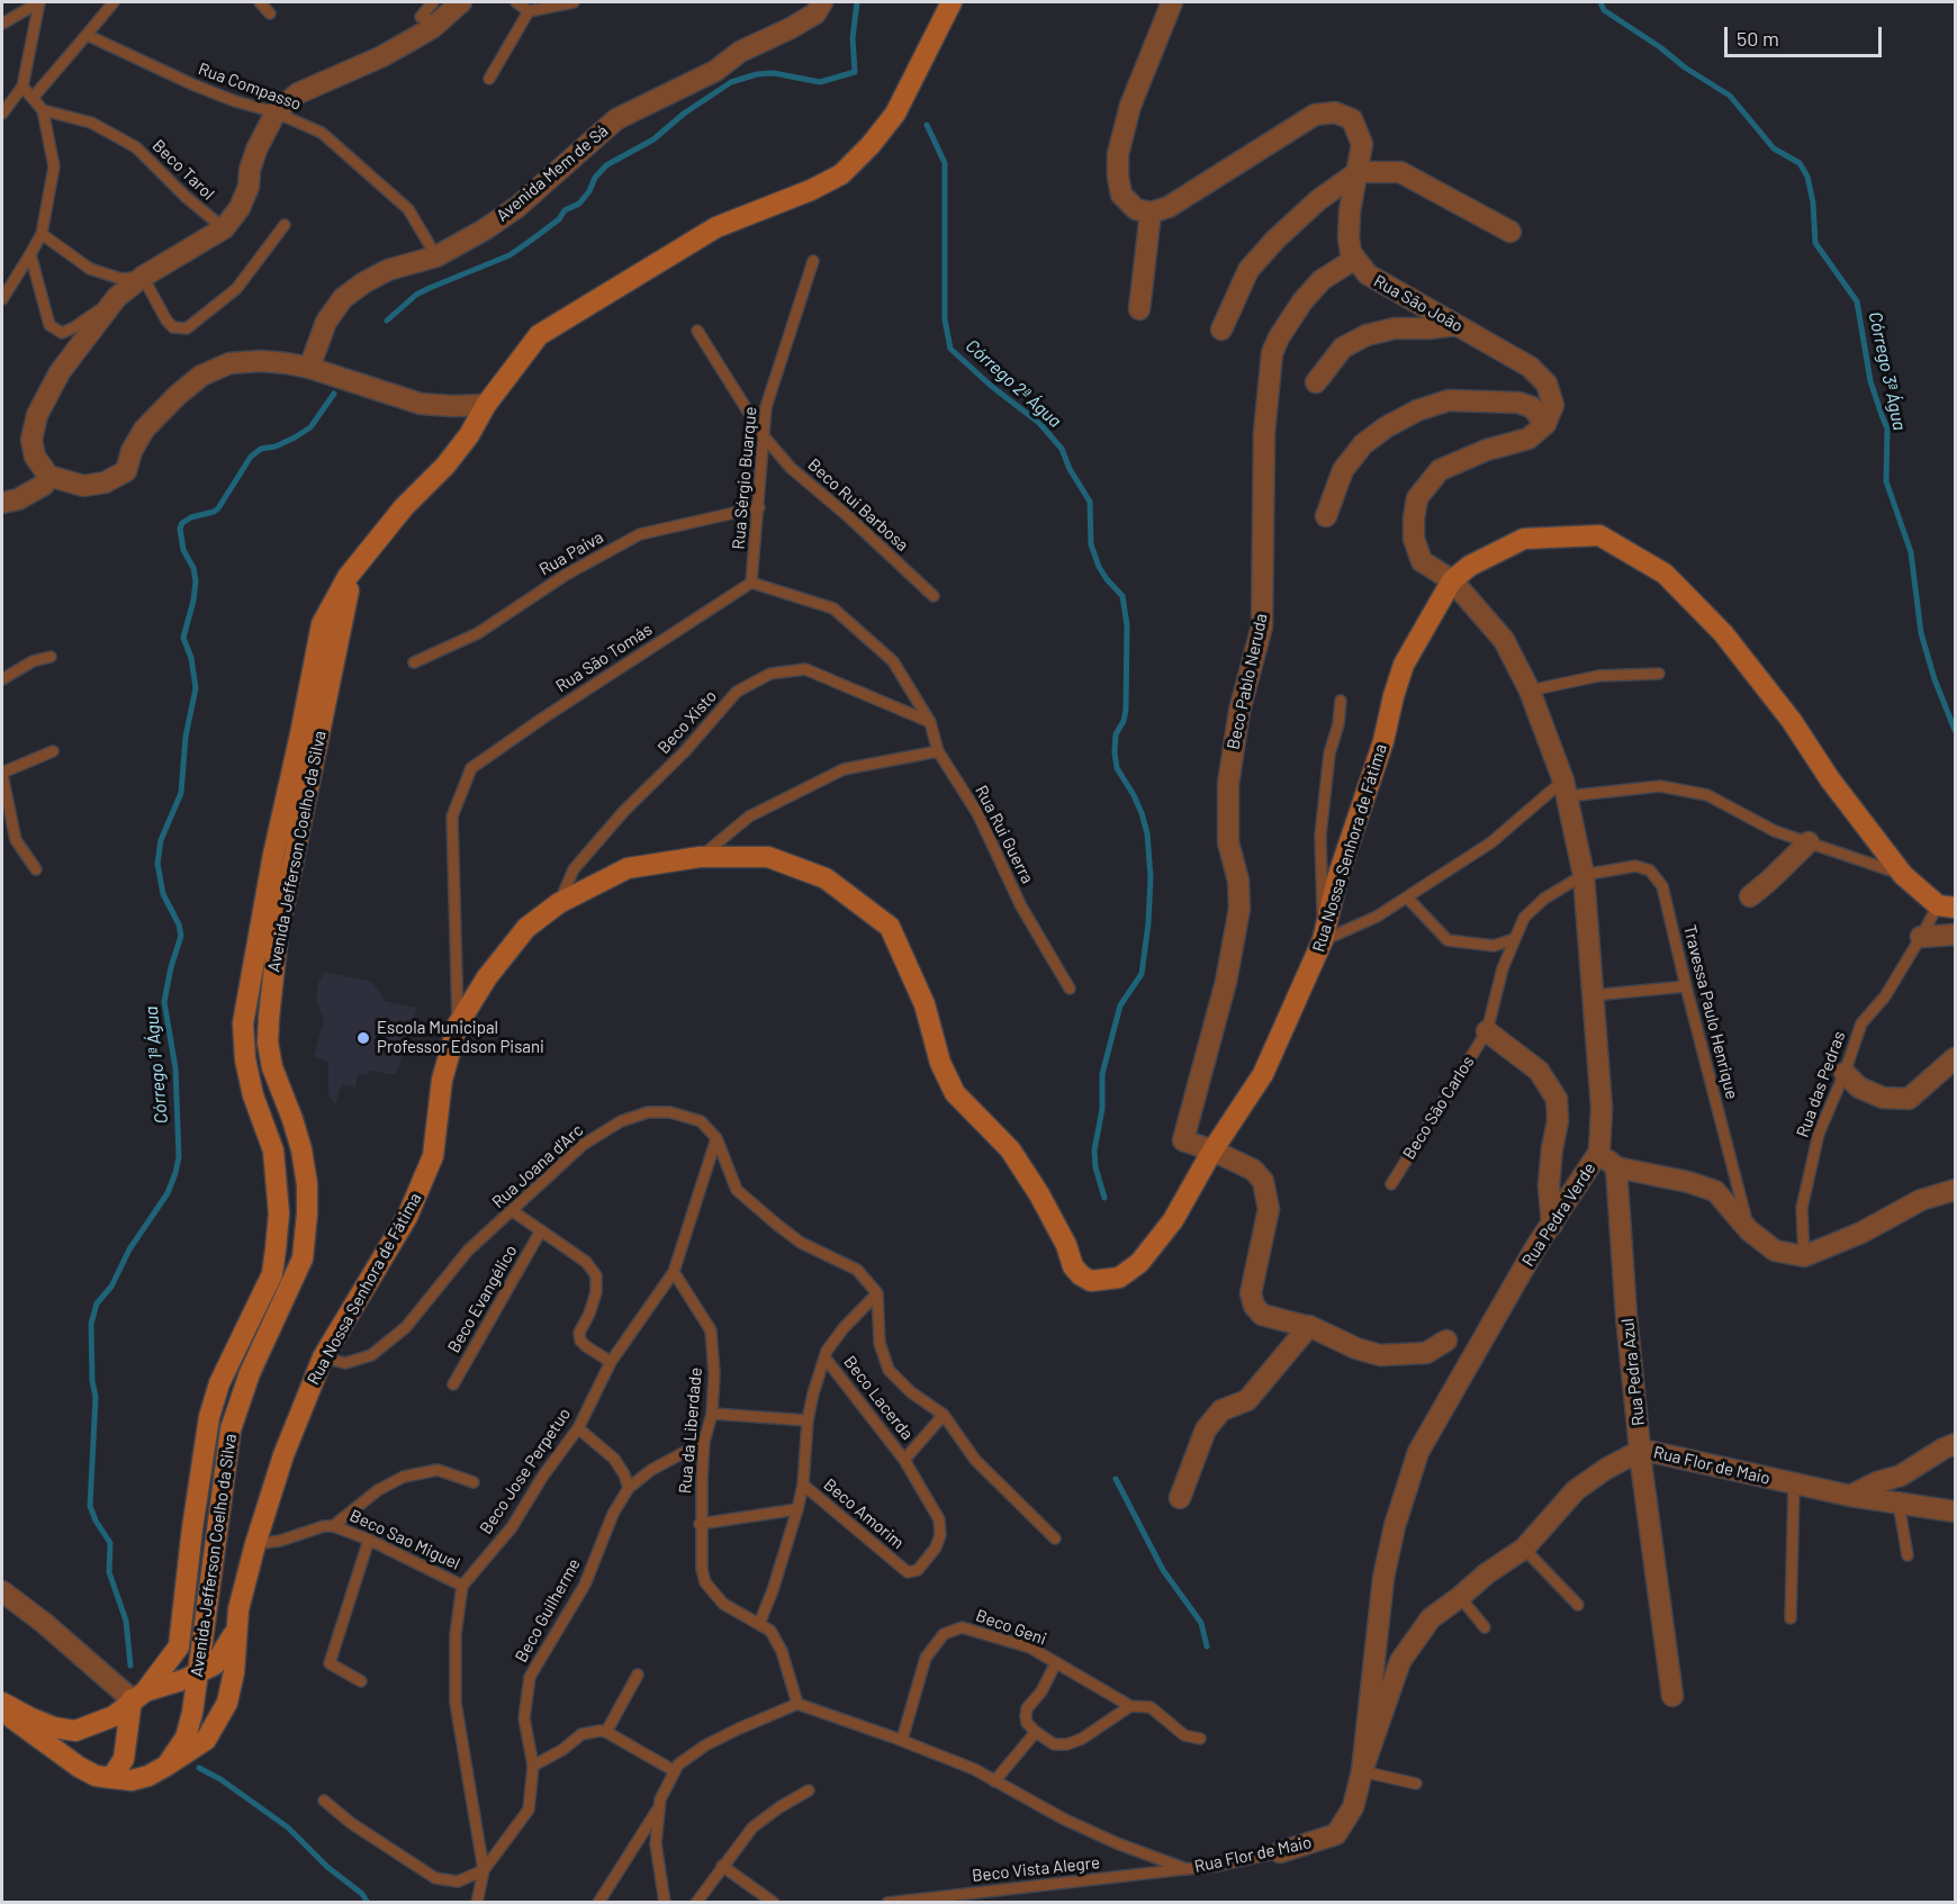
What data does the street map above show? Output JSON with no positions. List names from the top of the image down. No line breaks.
{"streets":{"street":["Avenida Mem de Sá","Rua São João","Beco Pablo Neruda","Rua Nossa Senhora de Fátima","Avenida Jefferson Coelho da Silva","Rua Pedra Verde","Rua Pedra Azul","Rua Flor de Maio"],"lane":["Rua Compasso","Beco Tarol","Rua Sérgio Buarque","Beco Rui Barbosa","Rua Paiva","Rua São Tomás","Beco Xisto","Rua Rui Guerra","Travessa Paulo Henrique","Rua das Pedras","Beco São Carlos","Rua Joana d'Arc","Beco Evangélico","Beco Lacerda","Rua da Liberdade","Beco Jose Perpetuo","Beco Amorim","Beco Sao Miguel","Beco Guilherme","Beco Geni","Beco Vista Alegre"]},"crossings":[["Rua Compasso","Avenida Mem de Sá"],["Rua São João","Beco Pablo Neruda"],["Rua Sérgio Buarque","Beco Rui Barbosa"],["Rua Sérgio Buarque","Rua Paiva"],["Rua Sérgio Buarque","Rua São Tomás"],["Rua São Tomás","Rua Nossa Senhora de Fátima"],["Beco Pablo Neruda","Rua Nossa Senhora de Fátima"],["Beco Xisto","Rua Nossa Senhora de Fátima"],["Rua Nossa Senhora de Fátima","Avenida Jefferson Coelho da Silva"],["Rua Nossa Senhora de Fátima","Rua das Pedras"],["Rua Nossa Senhora de Fátima","Rua Joana d'Arc"],["Rua Nossa Senhora de Fátima","Rua Pedra Verde"],["Rua Nossa Senhora de Fátima","Beco Sao Miguel"],["Travessa Paulo Henrique","Beco São Carlos"],["Travessa Paulo Henrique","Rua Pedra Verde"],["Beco São Carlos","Rua Pedra Verde"],["Rua Pedra Verde","Rua Flor de Maio"],["Rua Pedra Azul","Rua Flor de Maio"],["Beco Lacerda","Beco Amorim"],["Rua da Liberdade","Rua Flor de Maio"],["Rua da Liberdade","Beco Jose Perpetuo"],["Rua da Liberdade","Beco Guilherme"],["Rua Flor de Maio","Beco Geni"],["Rua Flor de Maio","Beco Vista Alegre"],["Beco Jose Perpetuo","Beco Sao Miguel"]],"water":["Córrego 3ª Água","Córrego 2ª Água","Córrego 1ª Água"],"places":["Escola Municipal Professor Edson Pisani"],"scale_bar":"50 m"}
